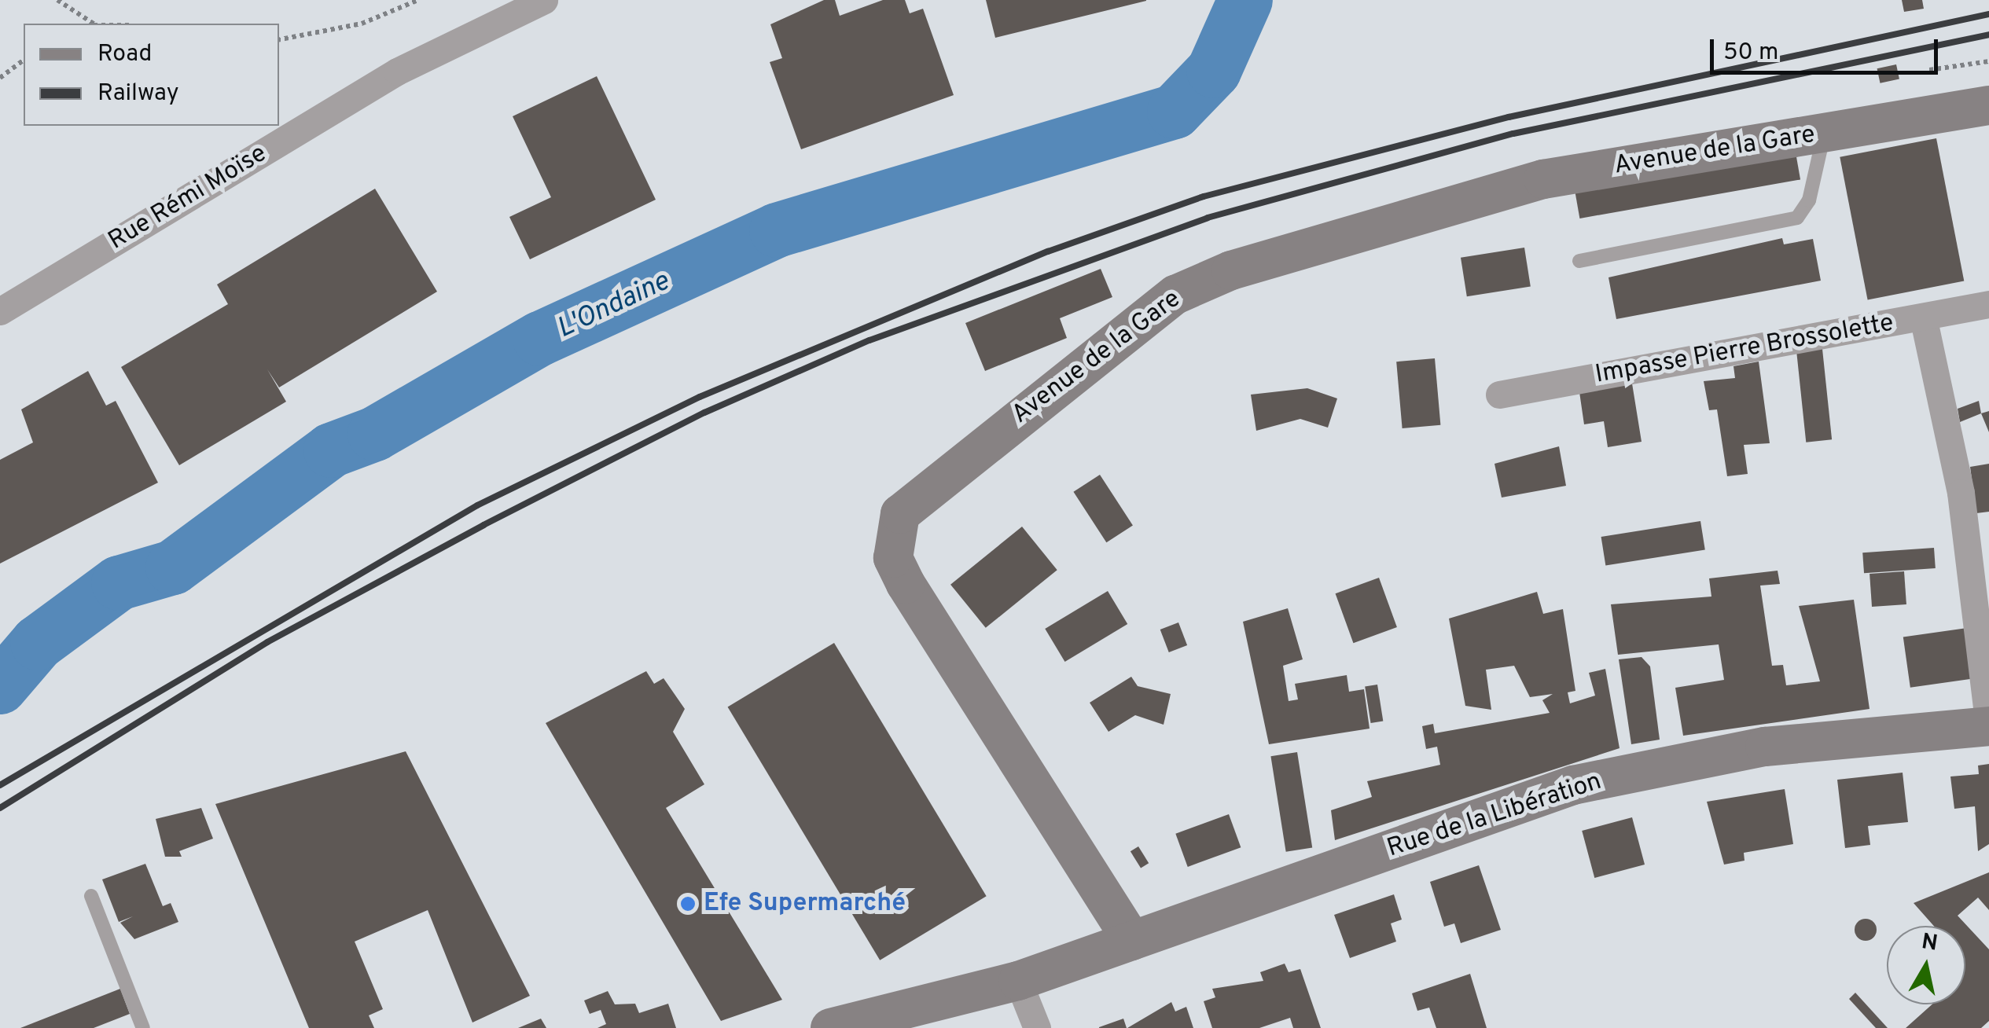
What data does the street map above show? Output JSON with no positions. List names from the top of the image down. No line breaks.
{"streets":{"street":["Avenue de la Gare","Rue Rémi Moïse","Impasse Pierre Brossolette","Rue de la Libération"]},"crossings":[["Avenue de la Gare","Rue de la Libération"]],"water":["L'Ondaine"],"places":["Efe Supermarché"],"legend":["Road","Railway"],"scale_bar":"50 m","north":"top"}
